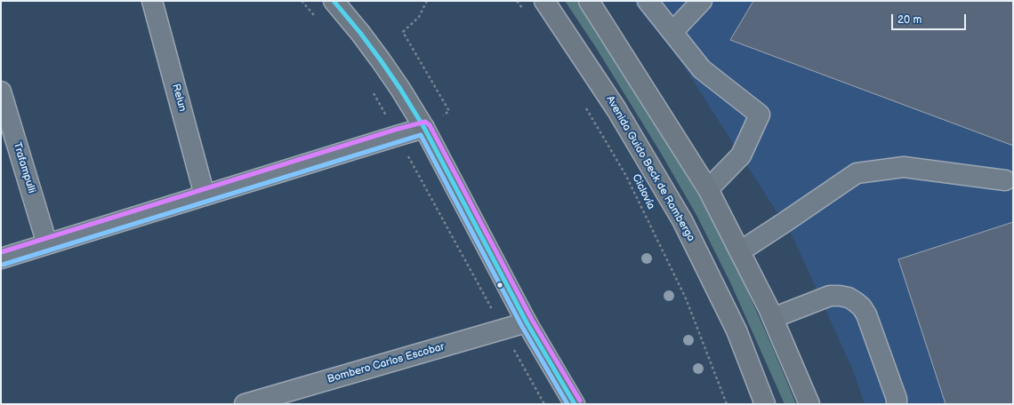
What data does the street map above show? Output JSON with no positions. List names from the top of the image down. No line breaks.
{"streets":{"main road":["Avenida Guido Beck de Ramberga"],"street":["Relun","Trafampulli","Bombero Carlos Escobar"],"path":["Ciclovía"]},"scale_bar":"20 m"}
